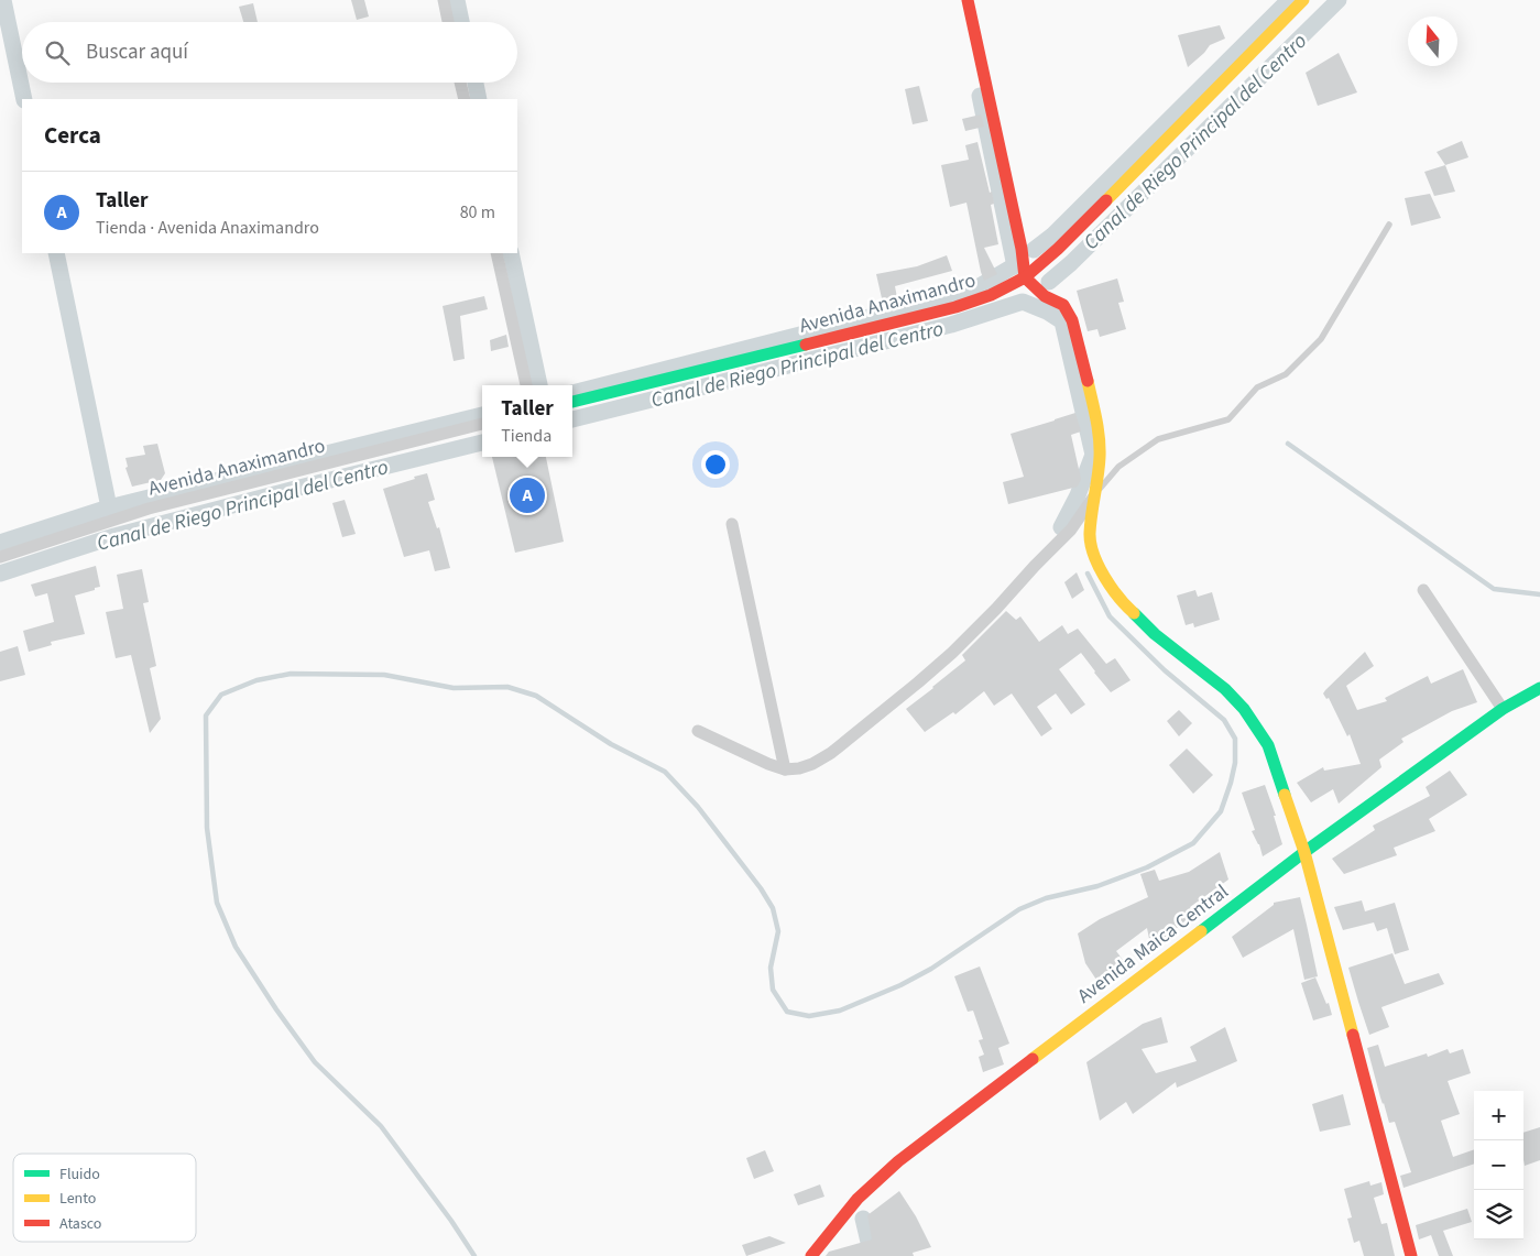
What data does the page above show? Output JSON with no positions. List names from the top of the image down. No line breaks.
{"streets":{"street":["Avenida Anaximandro","Avenida Maica Central"]},"water":["Canal de Riego Principal del Centro"],"legend":["Fluido","Lento","Atasco"],"north":"top","page":{"search":"Buscar aquí","heading":"Cerca","list":[{"mark":"A","name":"Taller","note":"Tienda · Avenida Anaximandro","value":"80 m"}],"popup":["Taller","Tienda"],"pins":"A","map_buttons":["+","−"]}}
